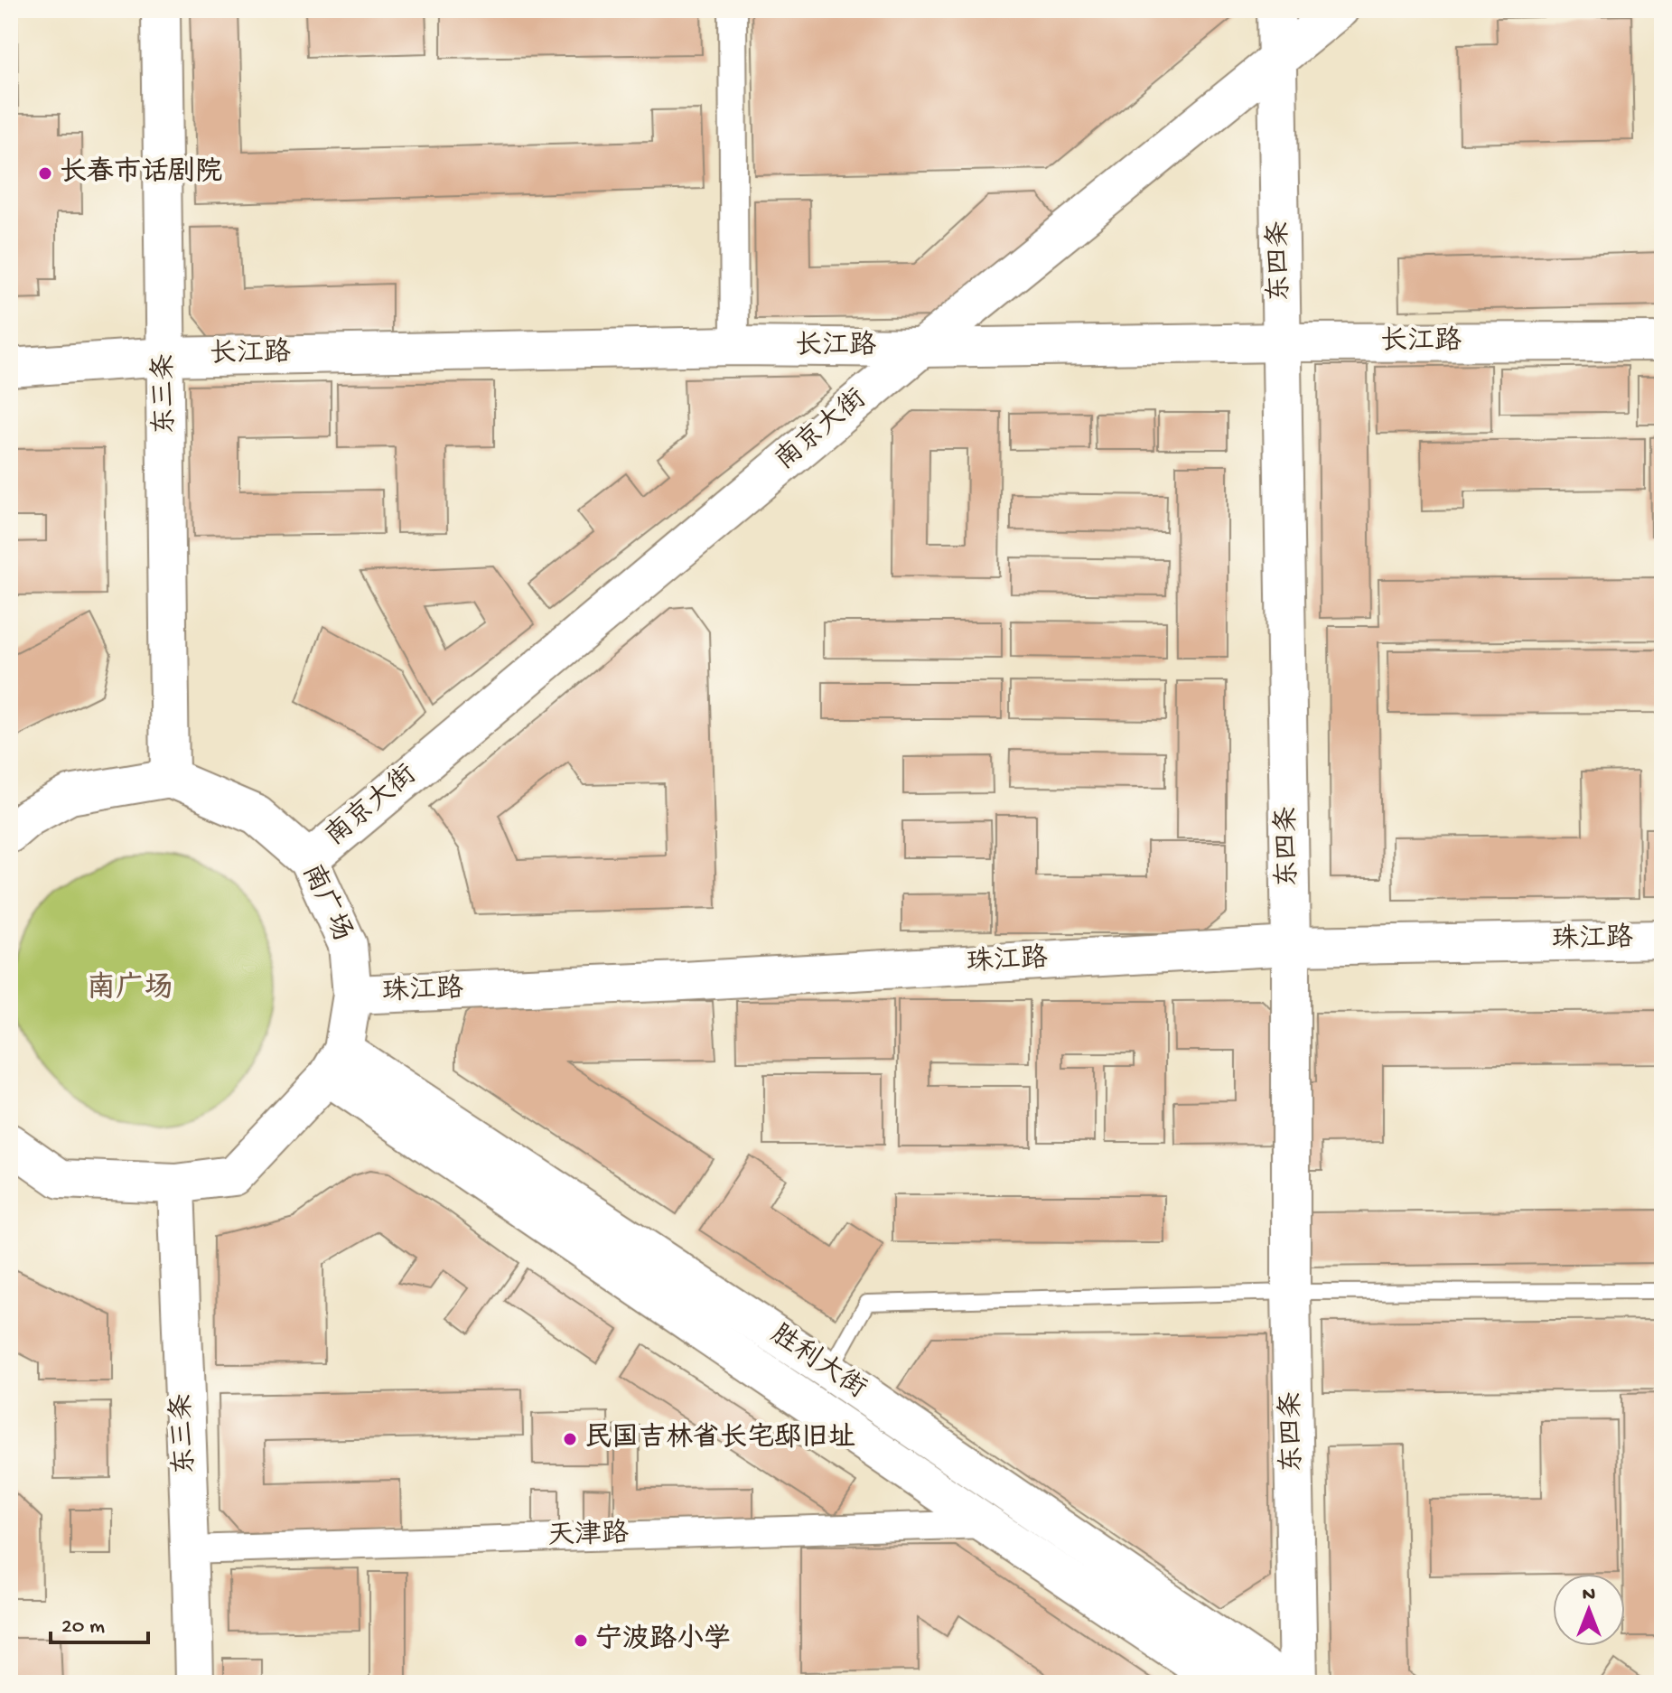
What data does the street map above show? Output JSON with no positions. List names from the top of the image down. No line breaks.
{"streets":{"street":["东四条","长江路","东三条","南京大街","南广场","珠江路","胜利大街","天津路"]},"crossings":[["东四条","长江路"],["东四条","南京大街"],["东四条","珠江路"],["长江路","东三条"],["长江路","南京大街"],["东三条","南广场"],["东三条","天津路"],["南京大街","南广场"],["南广场","珠江路"],["南广场","胜利大街"],["胜利大街","天津路"]],"districts":["南广场"],"places":["长春市话剧院","民国吉林省长宅邸旧址","宁波路小学"],"scale_bar":"20 m","north":"top"}
